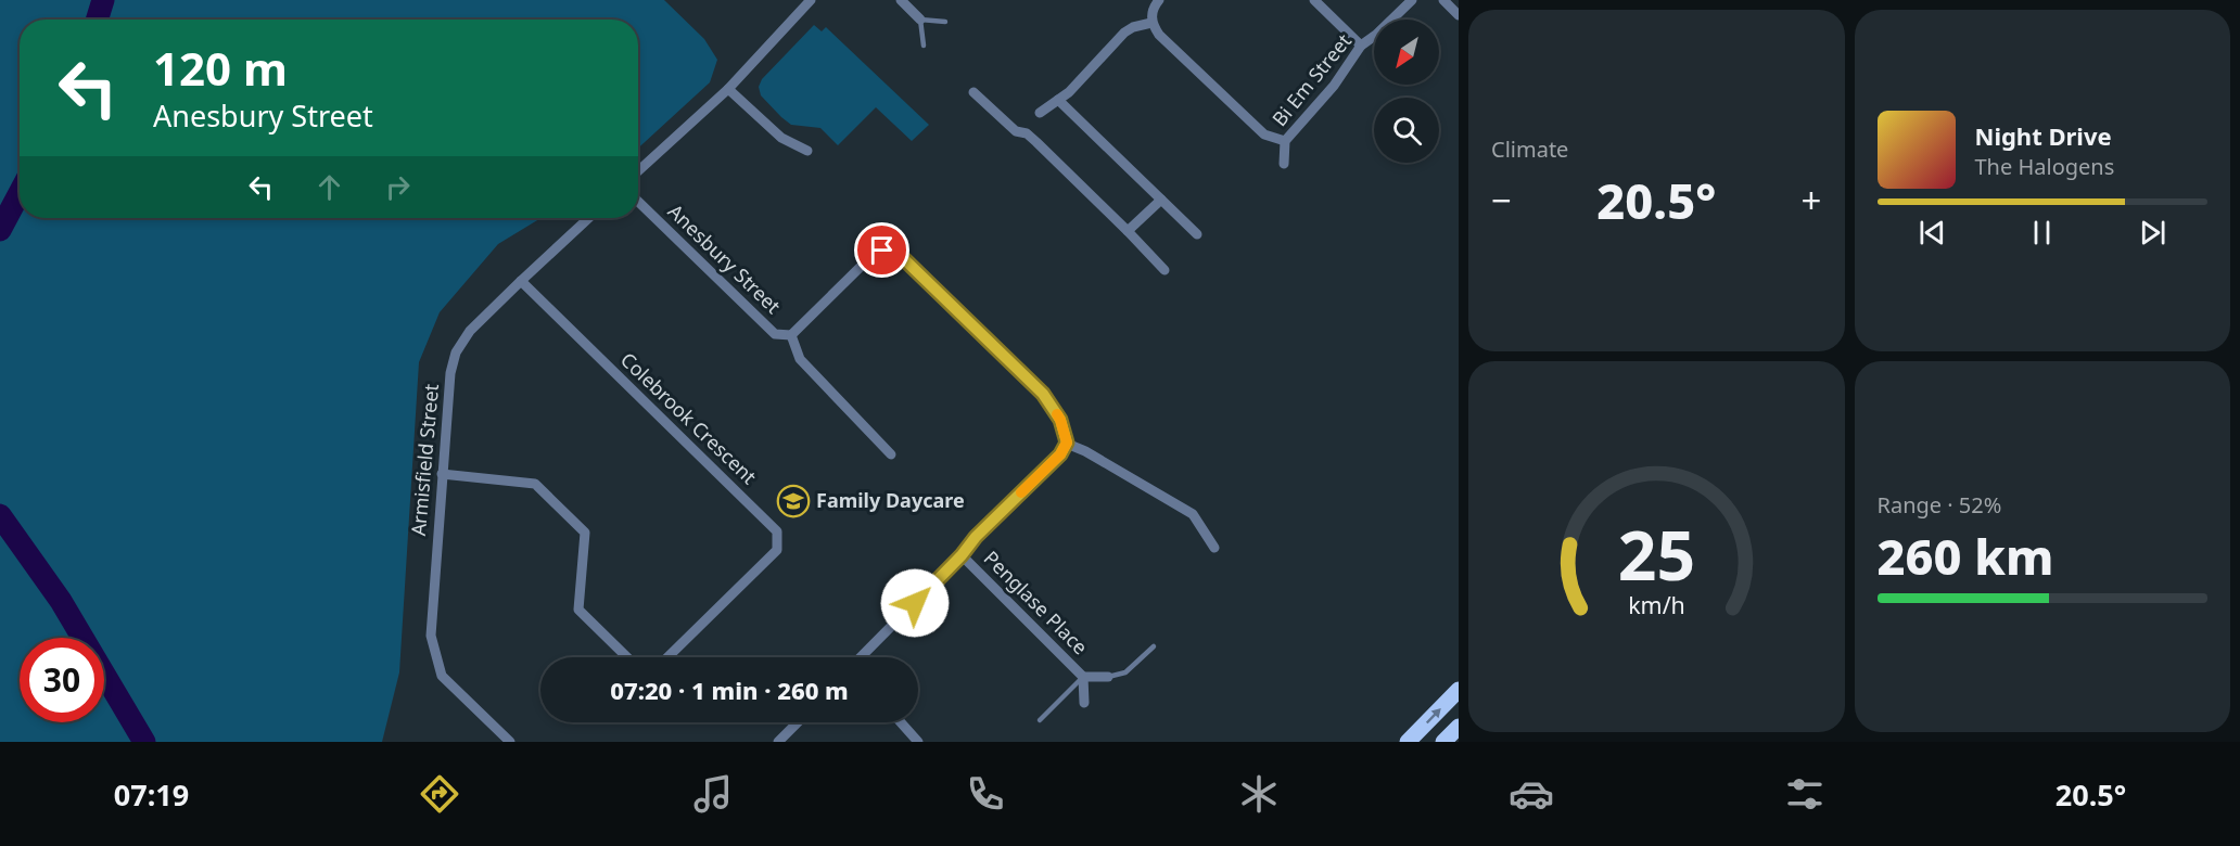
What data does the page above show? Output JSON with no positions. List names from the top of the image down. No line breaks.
{"streets":{"street":["Bi Em Street","Anesbury Street","Colebrook Crescent","Armisfield Street","Penglase Place"]},"crossings":[["Colebrook Crescent","Armisfield Street"]],"places":{"school or university":["Family Daycare"]},"north":"bottom left","page":{"tile":["Climate",["Range · 52%","260 km"]],"turn":["120 m","Anesbury Street"],"song":["Night Drive","The Halogens"],"heat":["−","20.5°","+"],"limit":"30","trip":"07:20 · 1 min · 260 m","tabs":["07:19","20.5°"],"gauge":["25","km/h"]}}
